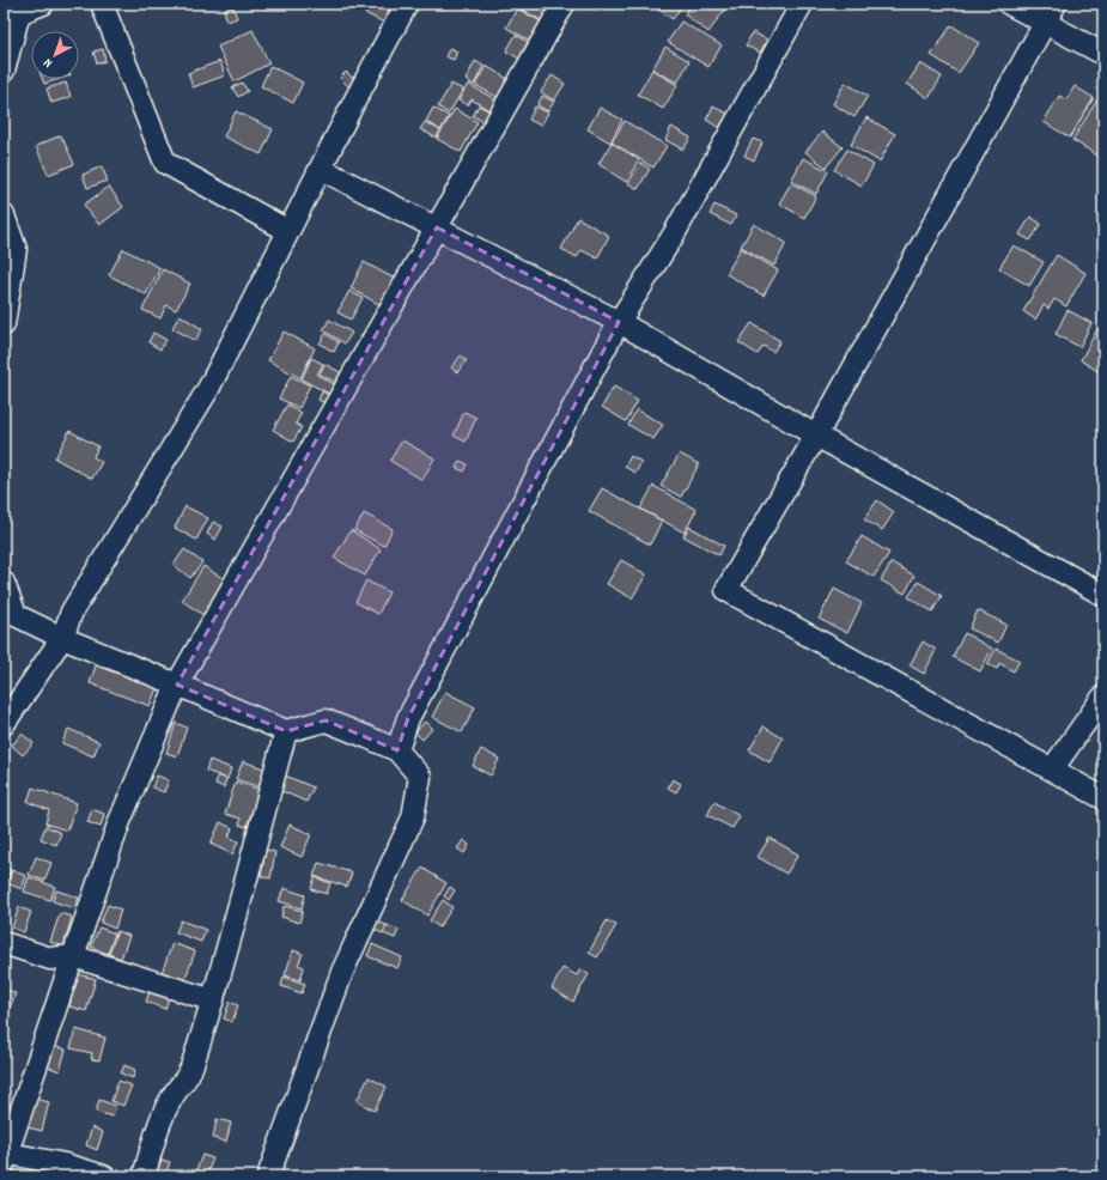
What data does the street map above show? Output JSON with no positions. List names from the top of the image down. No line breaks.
{"north":"bottom left"}
